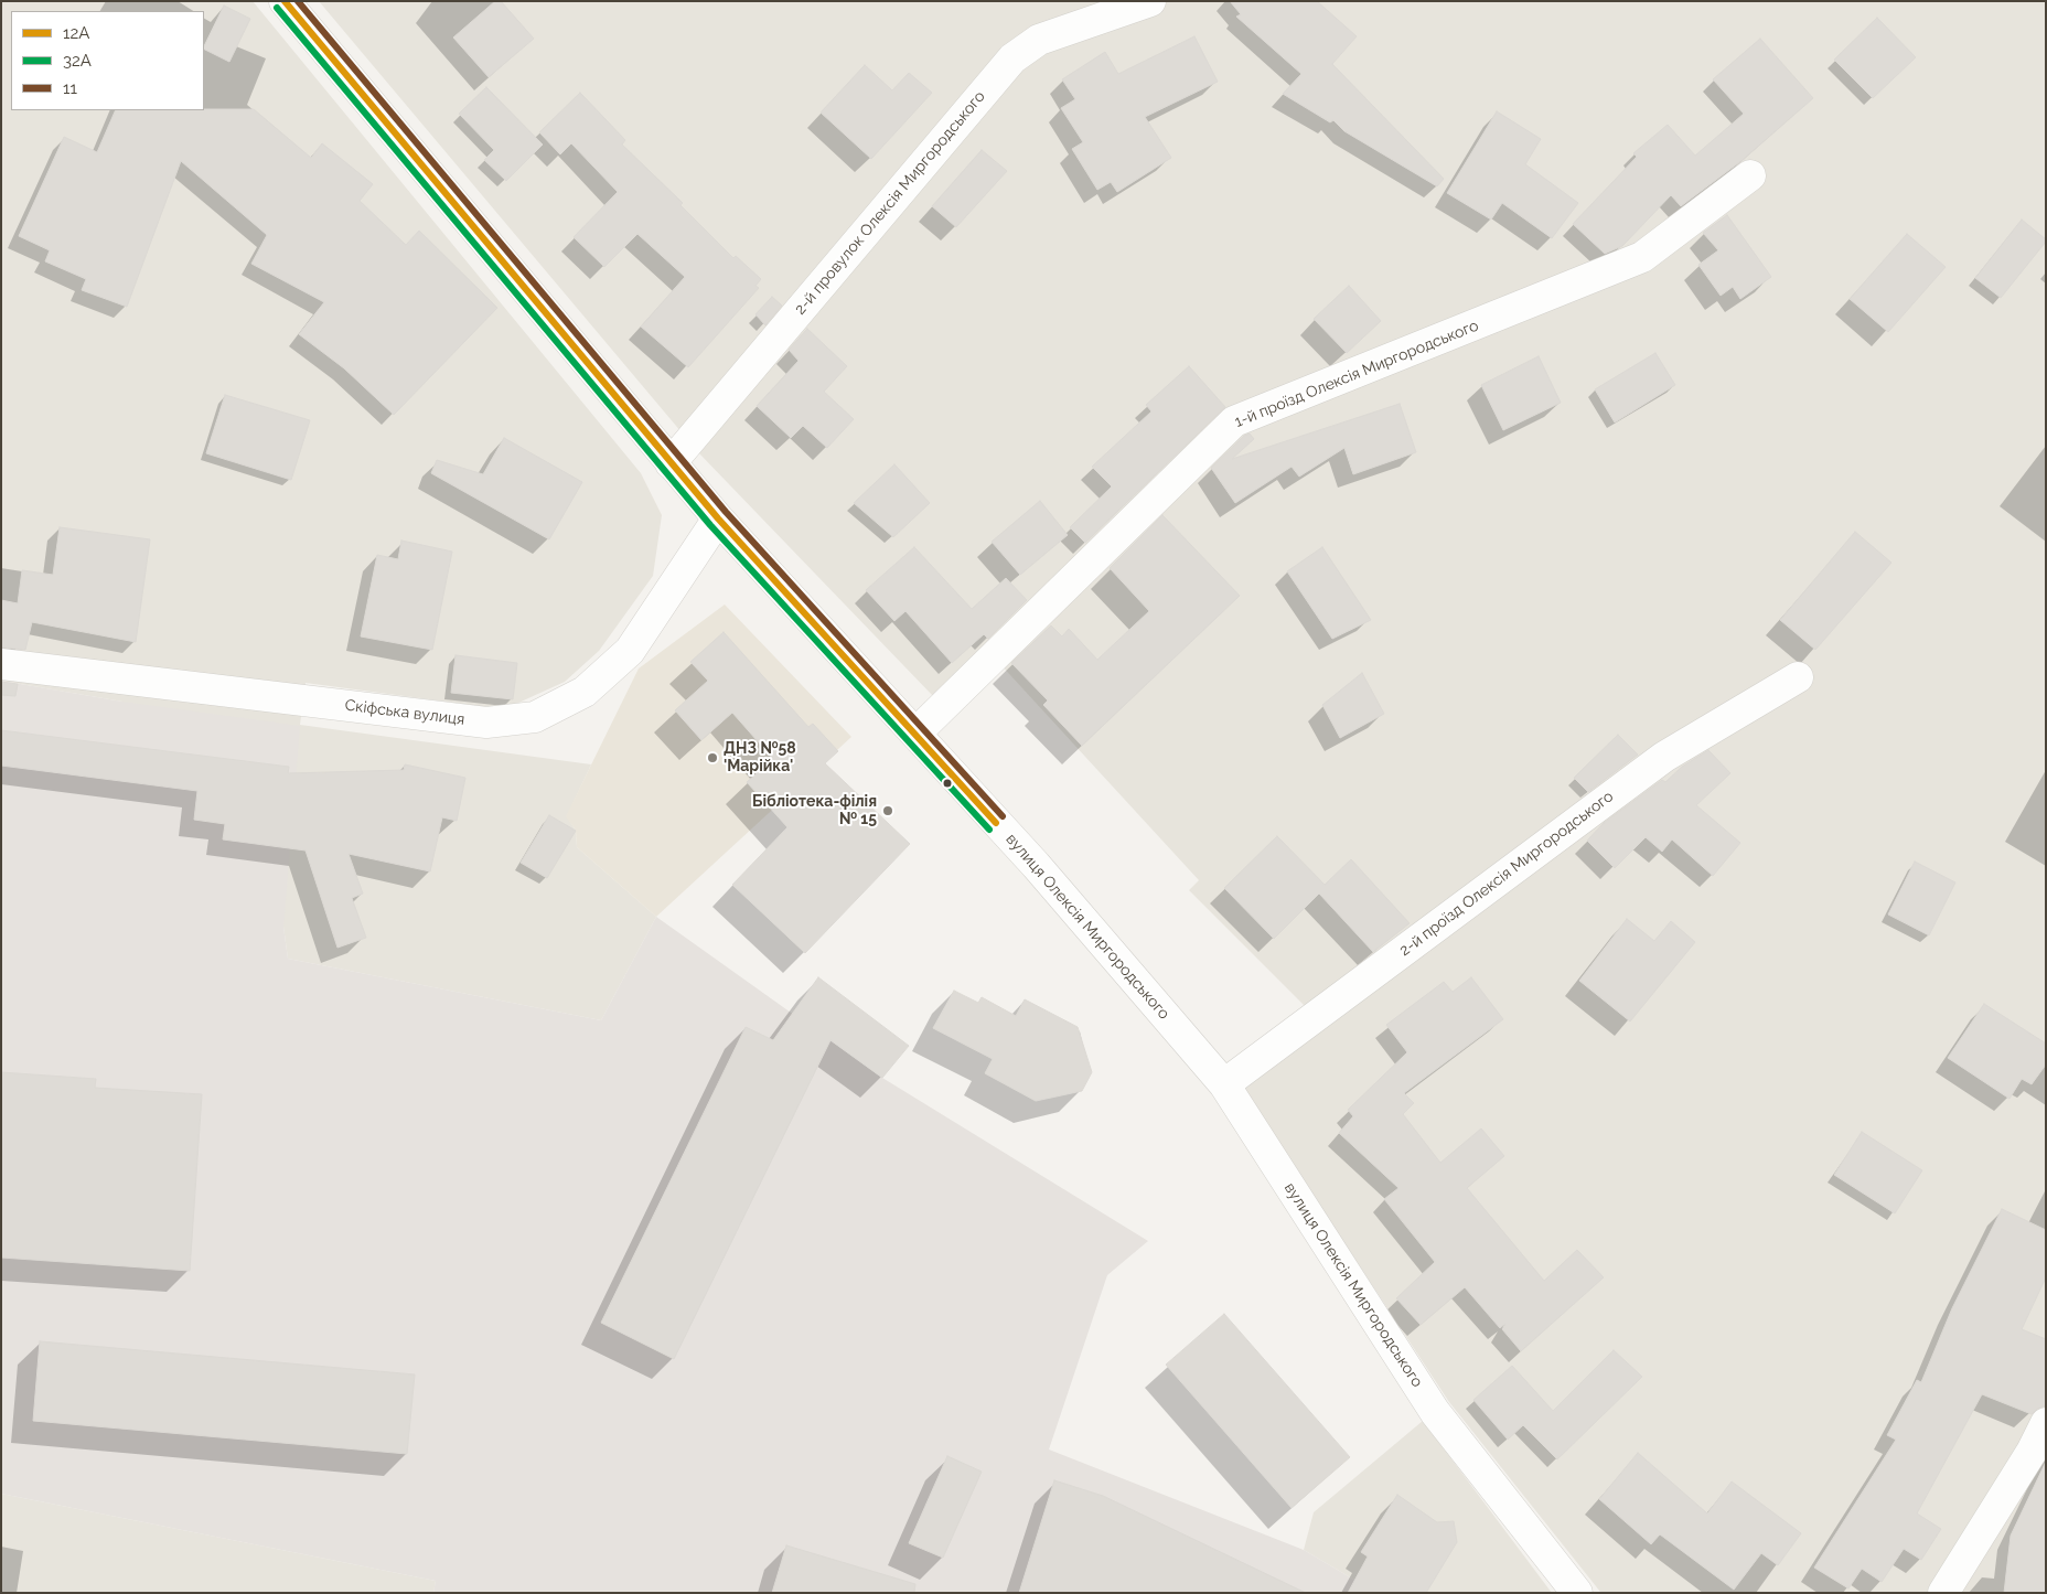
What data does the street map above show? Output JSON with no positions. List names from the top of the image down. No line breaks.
{"streets":{"street":["2-й провулок Олексія Миргородського","1-й проїзд Олексія Миргородського","Скіфська вулиця","2-й проїзд Олексія Миргородського","вулиця Олексія Миргородського"]},"crossings":[["2-й провулок Олексія Миргородського","вулиця Олексія Миргородського"],["1-й проїзд Олексія Миргородського","вулиця Олексія Миргородського"],["Скіфська вулиця","вулиця Олексія Миргородського"],["2-й проїзд Олексія Миргородського","вулиця Олексія Миргородського"]],"places":["ДНЗ №58 'Марійка'","Бібліотека-філія № 15"],"lines":["transit line 12А","transit line 11","transit line 32А"],"legend":["12А","32А","11"]}
